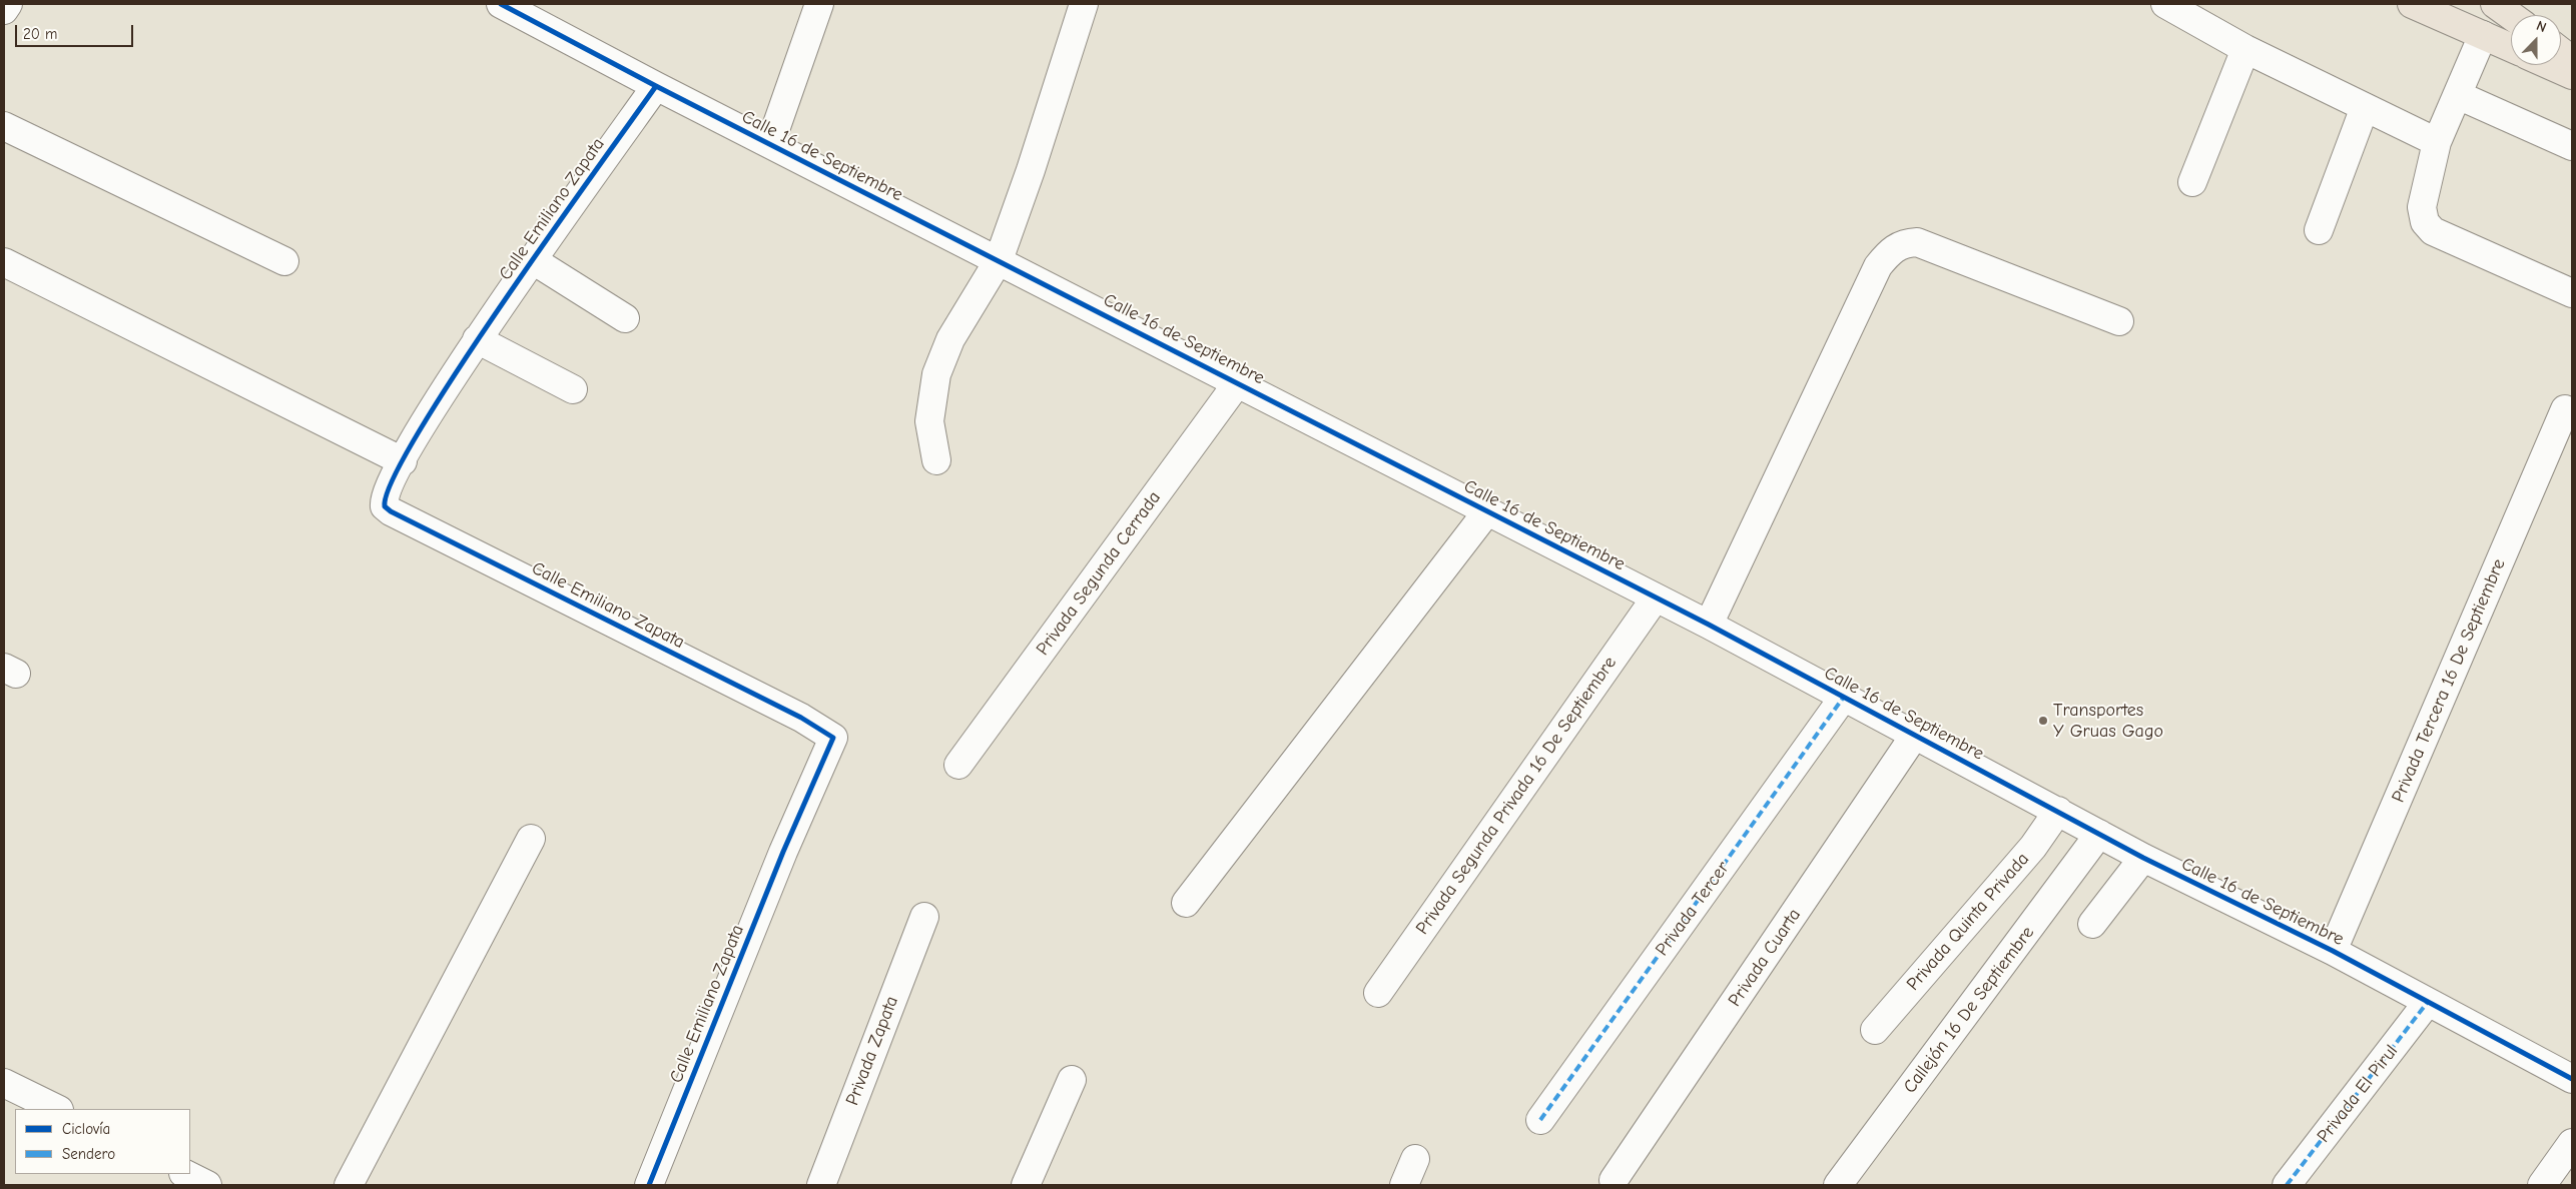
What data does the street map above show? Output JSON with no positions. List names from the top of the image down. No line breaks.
{"streets":{"street":["Calle 16 de Septiembre","Calle Emiliano Zapata","Privada Segunda Cerrada","Privada Tercera 16 De Septiembre","Privada Segunda Privada 16 De Septiembre","Privada Tercer","Privada Quinta Privada","Privada Cuarta","Callejón 16 De Septiembre","Privada Zapata","Privada El Pirul"]},"crossings":[["Calle 16 de Septiembre","Calle Emiliano Zapata"],["Calle 16 de Septiembre","Privada Segunda Cerrada"],["Calle 16 de Septiembre","Privada Tercera 16 De Septiembre"],["Calle 16 de Septiembre","Privada Segunda Privada 16 De Septiembre"],["Calle 16 de Septiembre","Privada Tercer"],["Calle 16 de Septiembre","Privada Quinta Privada"],["Calle 16 de Septiembre","Privada Cuarta"],["Calle 16 de Septiembre","Callejón 16 De Septiembre"],["Calle 16 de Septiembre","Privada El Pirul"]],"places":["Transportes Y Gruas Gago"],"legend":["Ciclovía","Sendero"],"scale_bar":"20 m","north":"top"}
